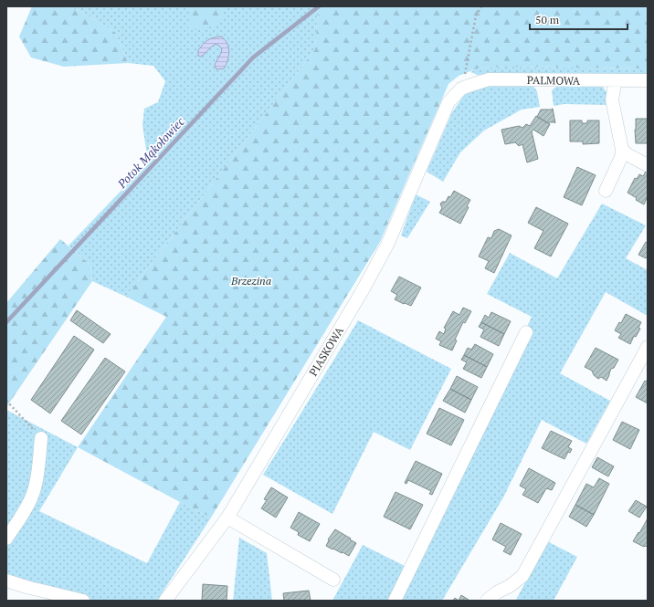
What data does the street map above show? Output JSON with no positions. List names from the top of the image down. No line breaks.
{"streets":{"street":["PALMOWA","PIASKOWA"]},"crossings":[["PALMOWA","PIASKOWA"]],"water":["Potok Mąkołowiec"],"parks":["Brzezina"],"scale_bar":"50 m"}
